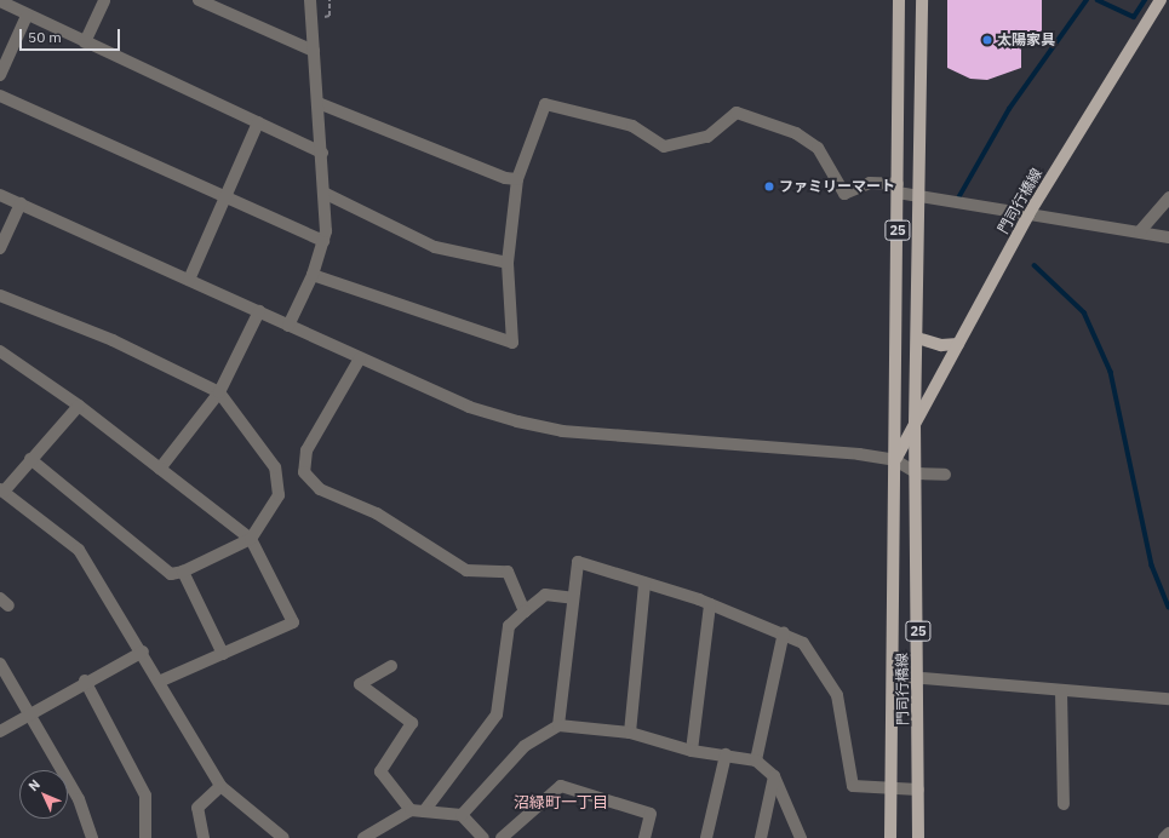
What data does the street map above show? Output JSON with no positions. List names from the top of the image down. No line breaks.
{"streets":{"main road":["門司行橋線","25"]},"districts":["沼緑町一丁目"],"places":["太陽家具","ファミリーマート"],"scale_bar":"50 m","north":"top left"}
